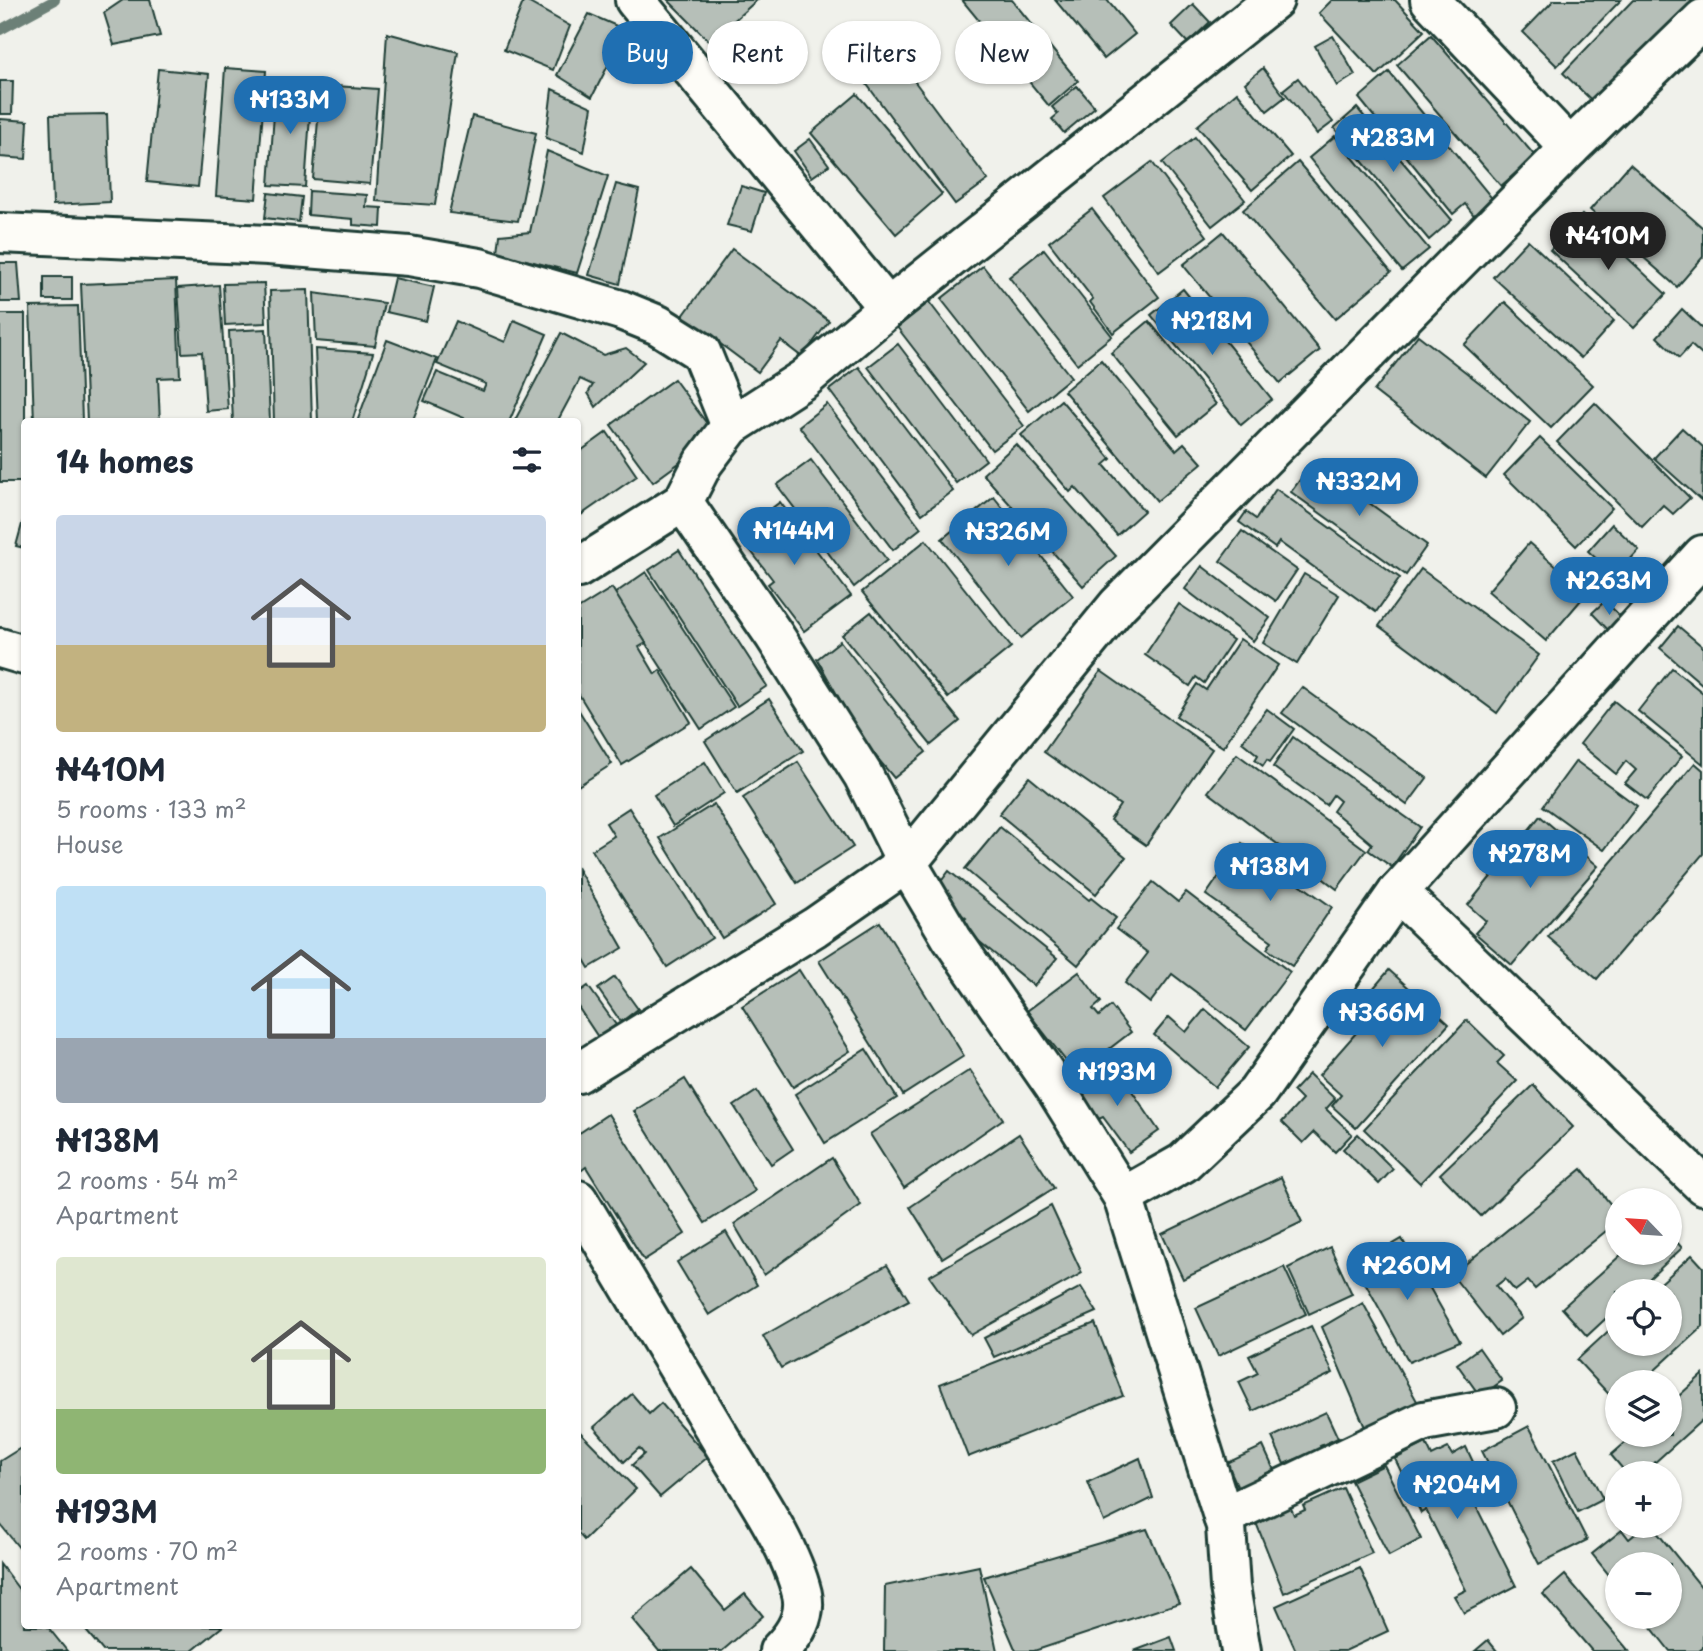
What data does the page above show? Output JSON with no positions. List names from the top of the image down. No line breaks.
{"north":"top left","page":{"chip":["Buy","Rent","Filters","New"],"price":["₦133M","₦283M","₦410M","₦218M","₦332M","₦144M","₦326M","₦263M","₦278M","₦138M","₦366M","₦193M","₦260M","₦204M"],"heading":"14 homes","list":[{"name":"₦410M","note":"5 rooms · 133 m² · House"},{"name":"₦138M","note":"2 rooms · 54 m² · Apartment"},{"name":"₦193M","note":"2 rooms · 70 m² · Apartment"}],"map_buttons":["+","−"]}}
